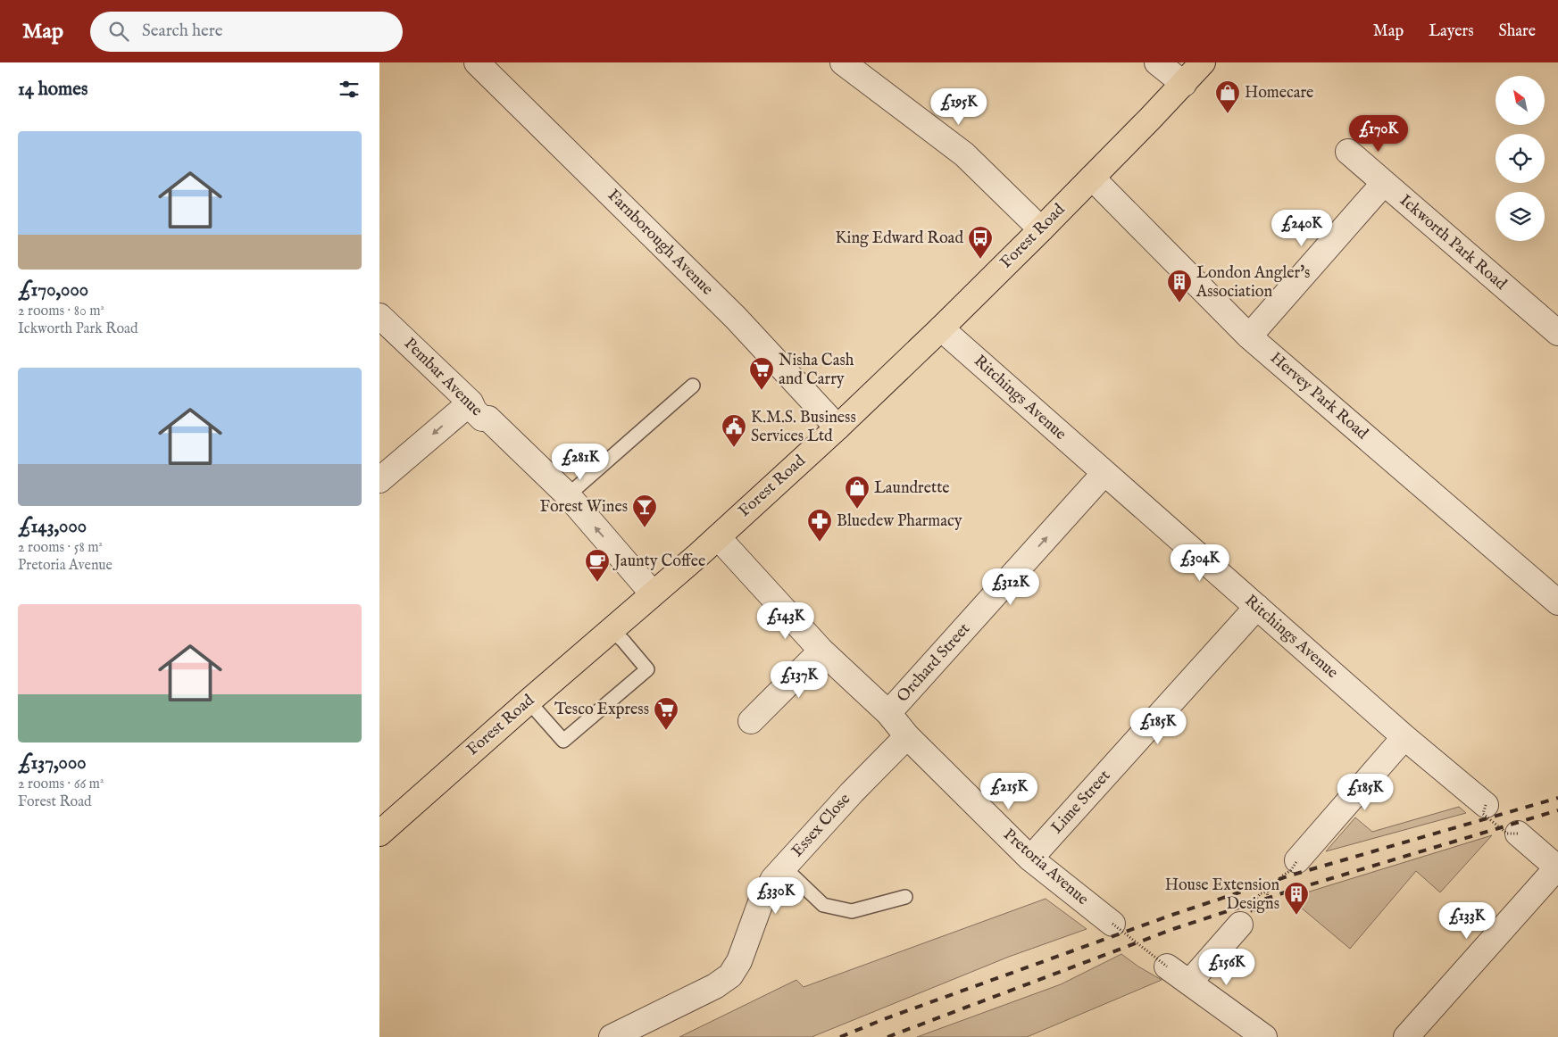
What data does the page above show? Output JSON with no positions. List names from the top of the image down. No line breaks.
{"streets":{"main road":["Forest Road"],"street":["Farnborough Avenue","Ickworth Park Road","Pembar Avenue","Hervey Park Road","Ritchings Avenue","Orchard Street","Lime Street","Essex Close","Pretoria Avenue"]},"crossings":[["Forest Road","Farnborough Avenue"],["Forest Road","Pembar Avenue"],["Forest Road","Hervey Park Road"],["Forest Road","Ritchings Avenue"],["Forest Road","Pretoria Avenue"],["Ritchings Avenue","Orchard Street"],["Ritchings Avenue","Lime Street"],["Orchard Street","Pretoria Avenue"],["Lime Street","Pretoria Avenue"],["Essex Close","Pretoria Avenue"]],"one_way":["Orchard Street"],"places":{"shop":["Homecare","Laundrette"],"bus stop":["King Edward Road"],"building":["London Angler's Association","House Extension Designs"],"supermarket":["Nisha Cash and Carry","Tesco Express"],"public building":["K.M.S. Business Services Ltd"],"bar":["Forest Wines"],"pharmacy":["Bluedew Pharmacy"],"cafe":["Jaunty Coffee"]},"north":"top left","page":{"header":"Map","search":"Search here","nav":["Map","Layers","Share"],"heading":"14 homes","price":["£195K","£170K","£240K","£281K","£304K","£312K","£143K","£137K","£185K","£215K","£185K","£330K","£133K","£156K"],"list":[{"name":"£170,000","note":"2 rooms · 80 m² · Ickworth Park Road"},{"name":"£143,000","note":"2 rooms · 58 m² · Pretoria Avenue"},{"name":"£137,000","note":"2 rooms · 66 m² · Forest Road"}]}}
